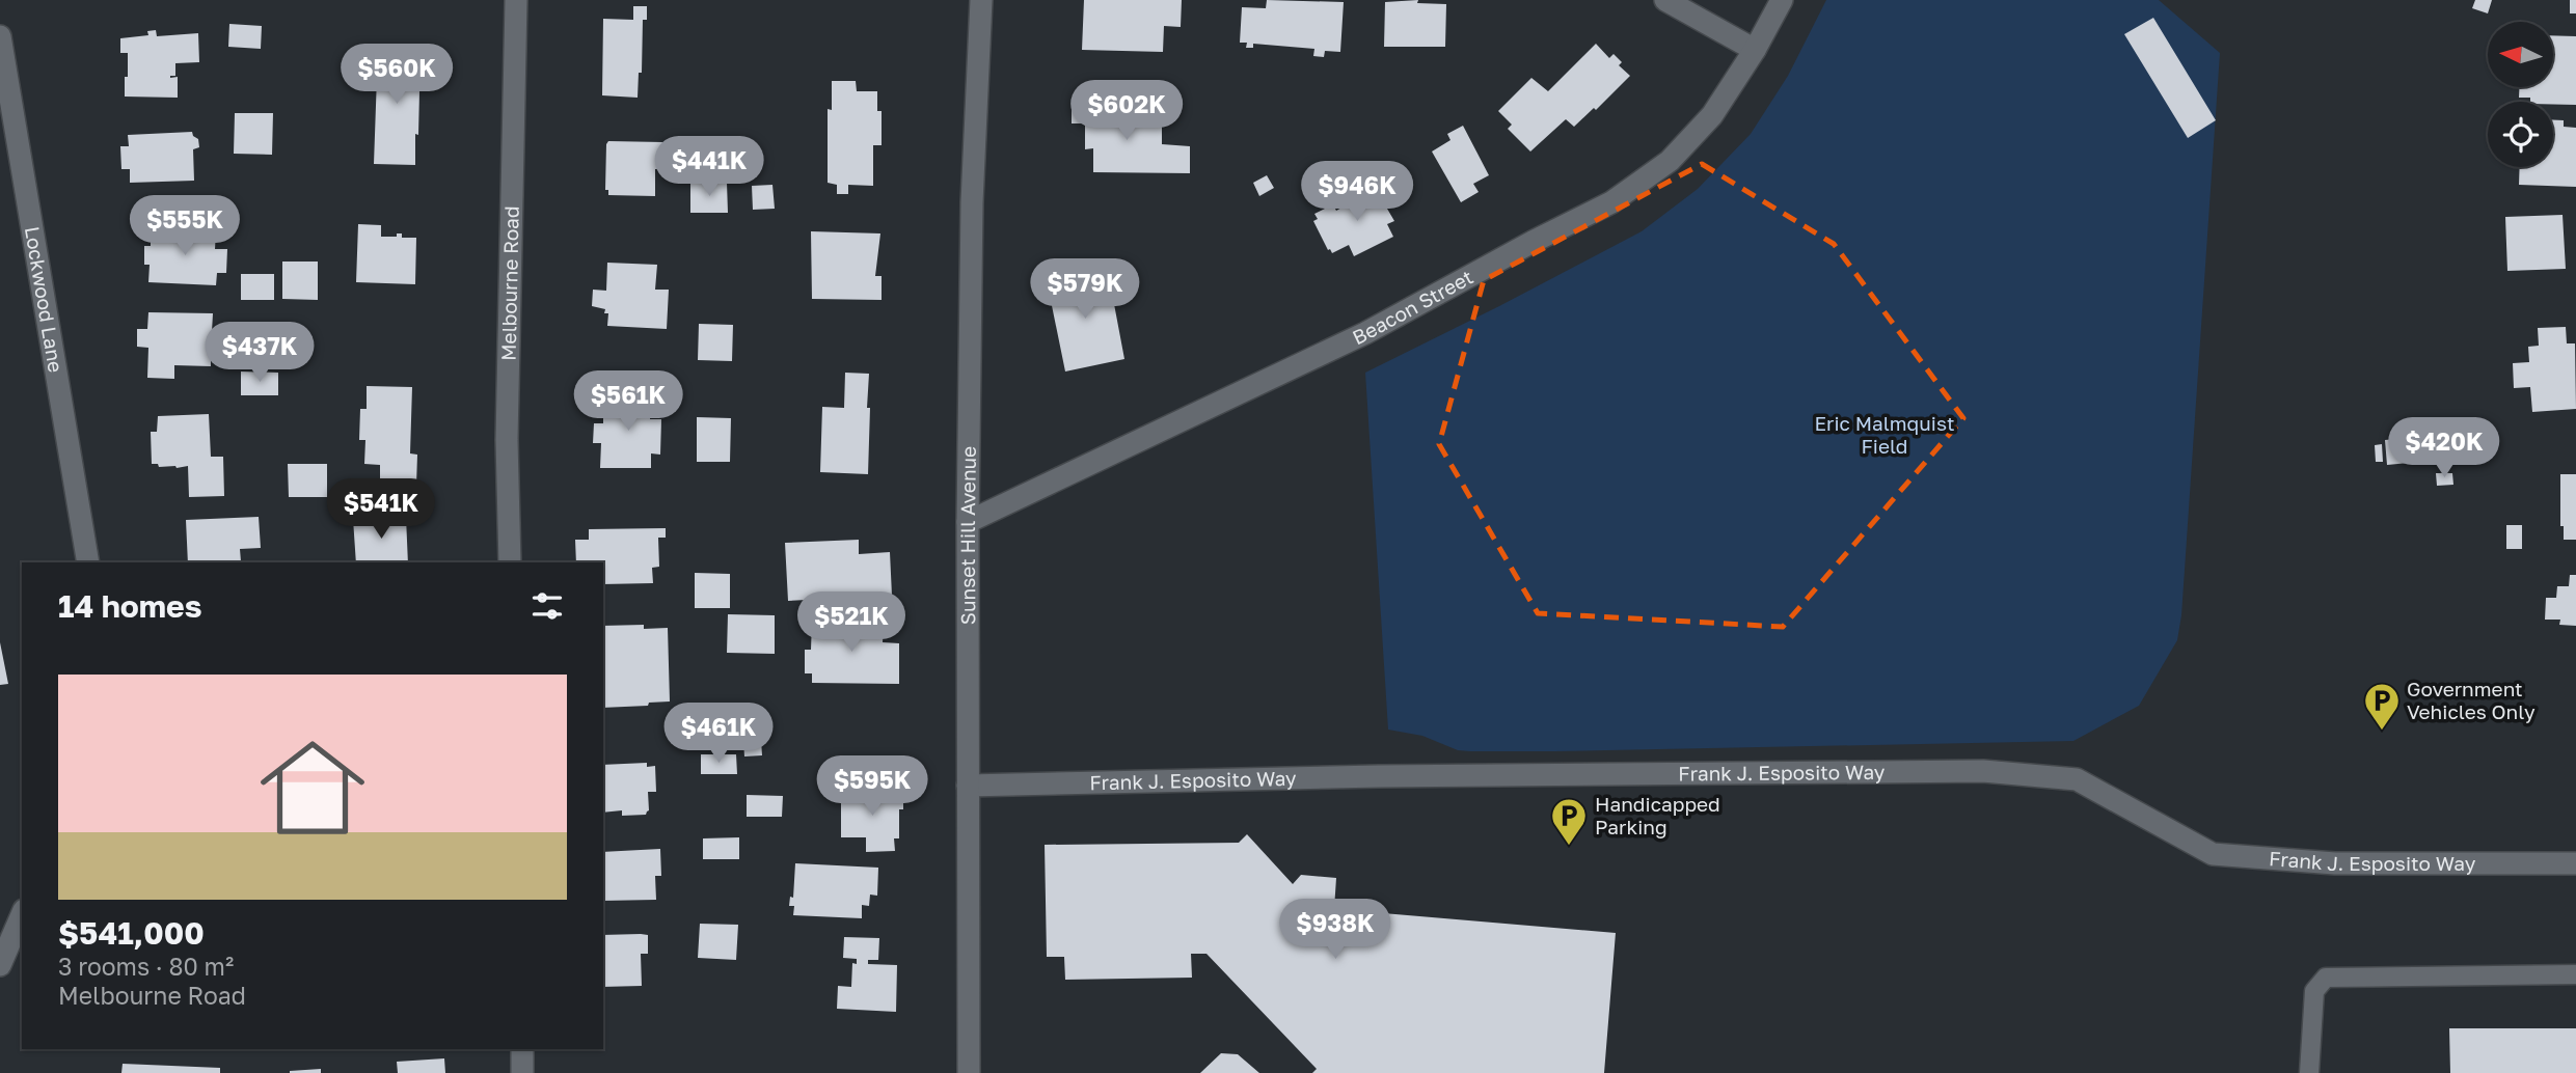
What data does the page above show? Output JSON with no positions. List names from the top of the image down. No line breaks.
{"streets":{"street":["Melbourne Road","Lockwood Lane","Beacon Street","Sunset Hill Avenue","Frank J. Esposito Way"]},"crossings":[["Beacon Street","Sunset Hill Avenue"],["Sunset Hill Avenue","Frank J. Esposito Way"]],"parks":["Eric Malmquist Field"],"places":{"parking":["Government Vehicles Only","Handicapped Parking"]},"north":"left","page":{"price":["$560K","$602K","$441K","$946K","$555K","$579K","$437K","$561K","$420K","$541K","$521K","$461K","$595K","$938K"],"heading":"14 homes","list":[{"name":"$541,000","note":"3 rooms · 80 m² · Melbourne Road"}]}}
